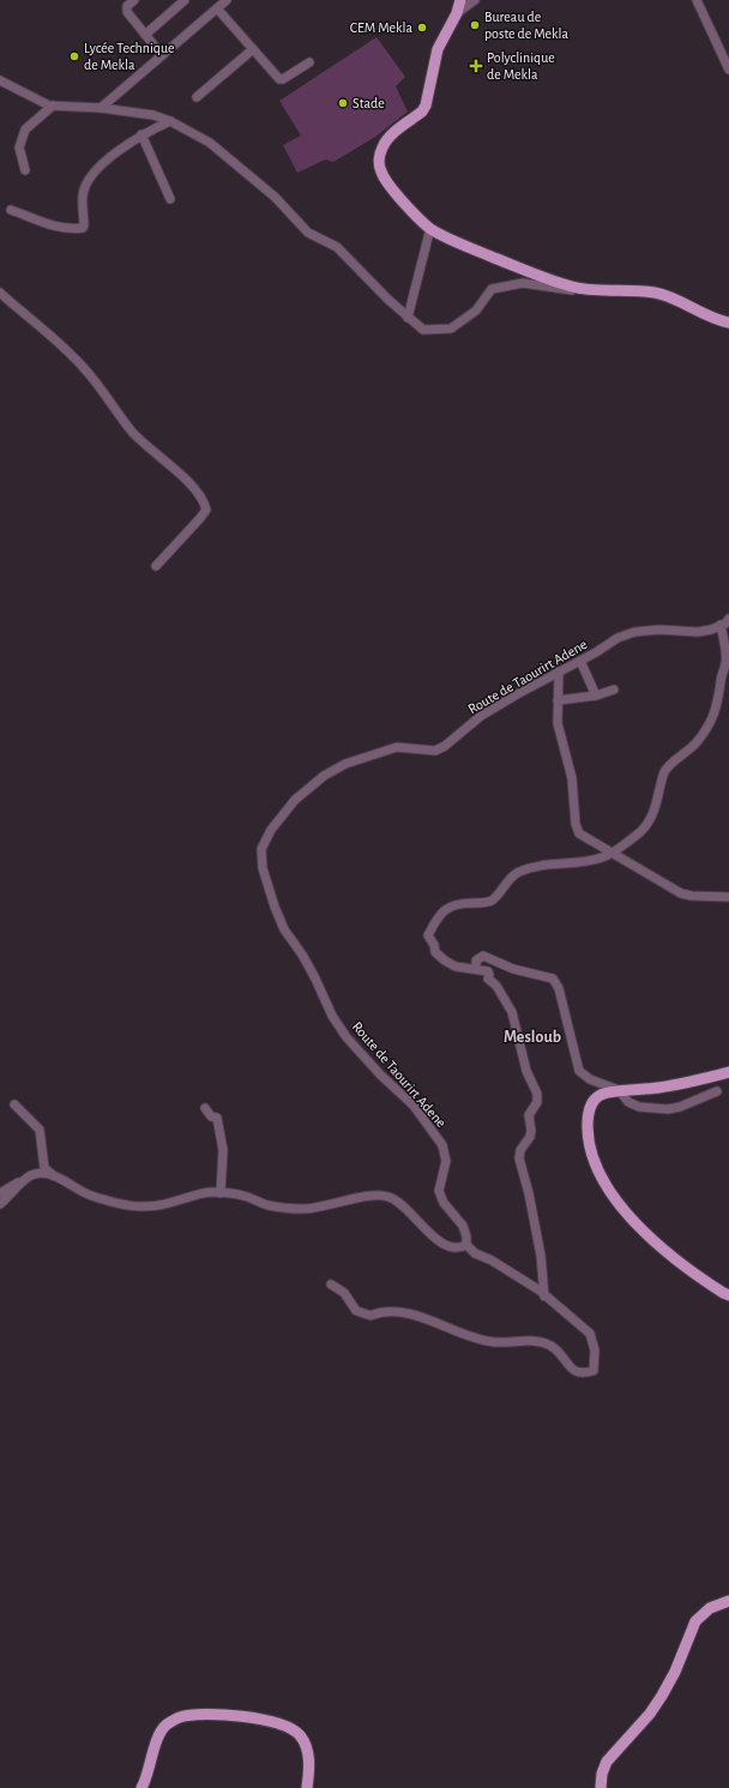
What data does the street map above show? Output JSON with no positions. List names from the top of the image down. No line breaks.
{"streets":{"street":["Route de Taourirt Adene"]},"districts":["Mesloub"],"places":{"other":["Bureau de poste de Mekla","CEM Mekla","Lycée Technique de Mekla","Stade"],"health":["Polyclinique de Mekla"]}}
